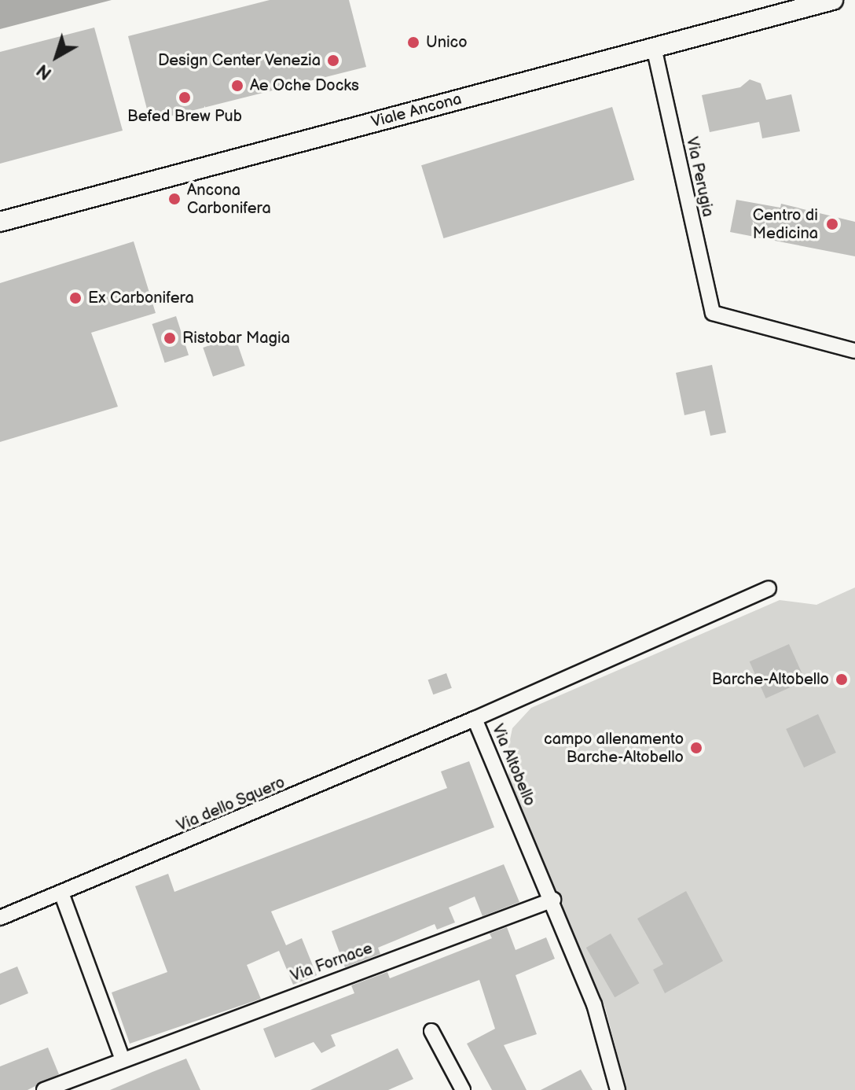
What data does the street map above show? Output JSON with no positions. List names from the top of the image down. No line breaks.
{"streets":{"street":["Viale Ancona","Via Perugia","Via Altobello","Via dello Squero","Via Fornace"]},"crossings":[["Viale Ancona","Via Perugia"],["Via Altobello","Via dello Squero"],["Via Altobello","Via Fornace"]],"places":["Unico","Design Center Venezia","Ae Oche Docks","Befed Brew Pub","Ancona Carbonifera","Centro di Medicina","Ex Carbonifera","Ristobar Magia","Barche-Altobello","campo allenamento Barche-Altobello"],"north":"bottom left"}
